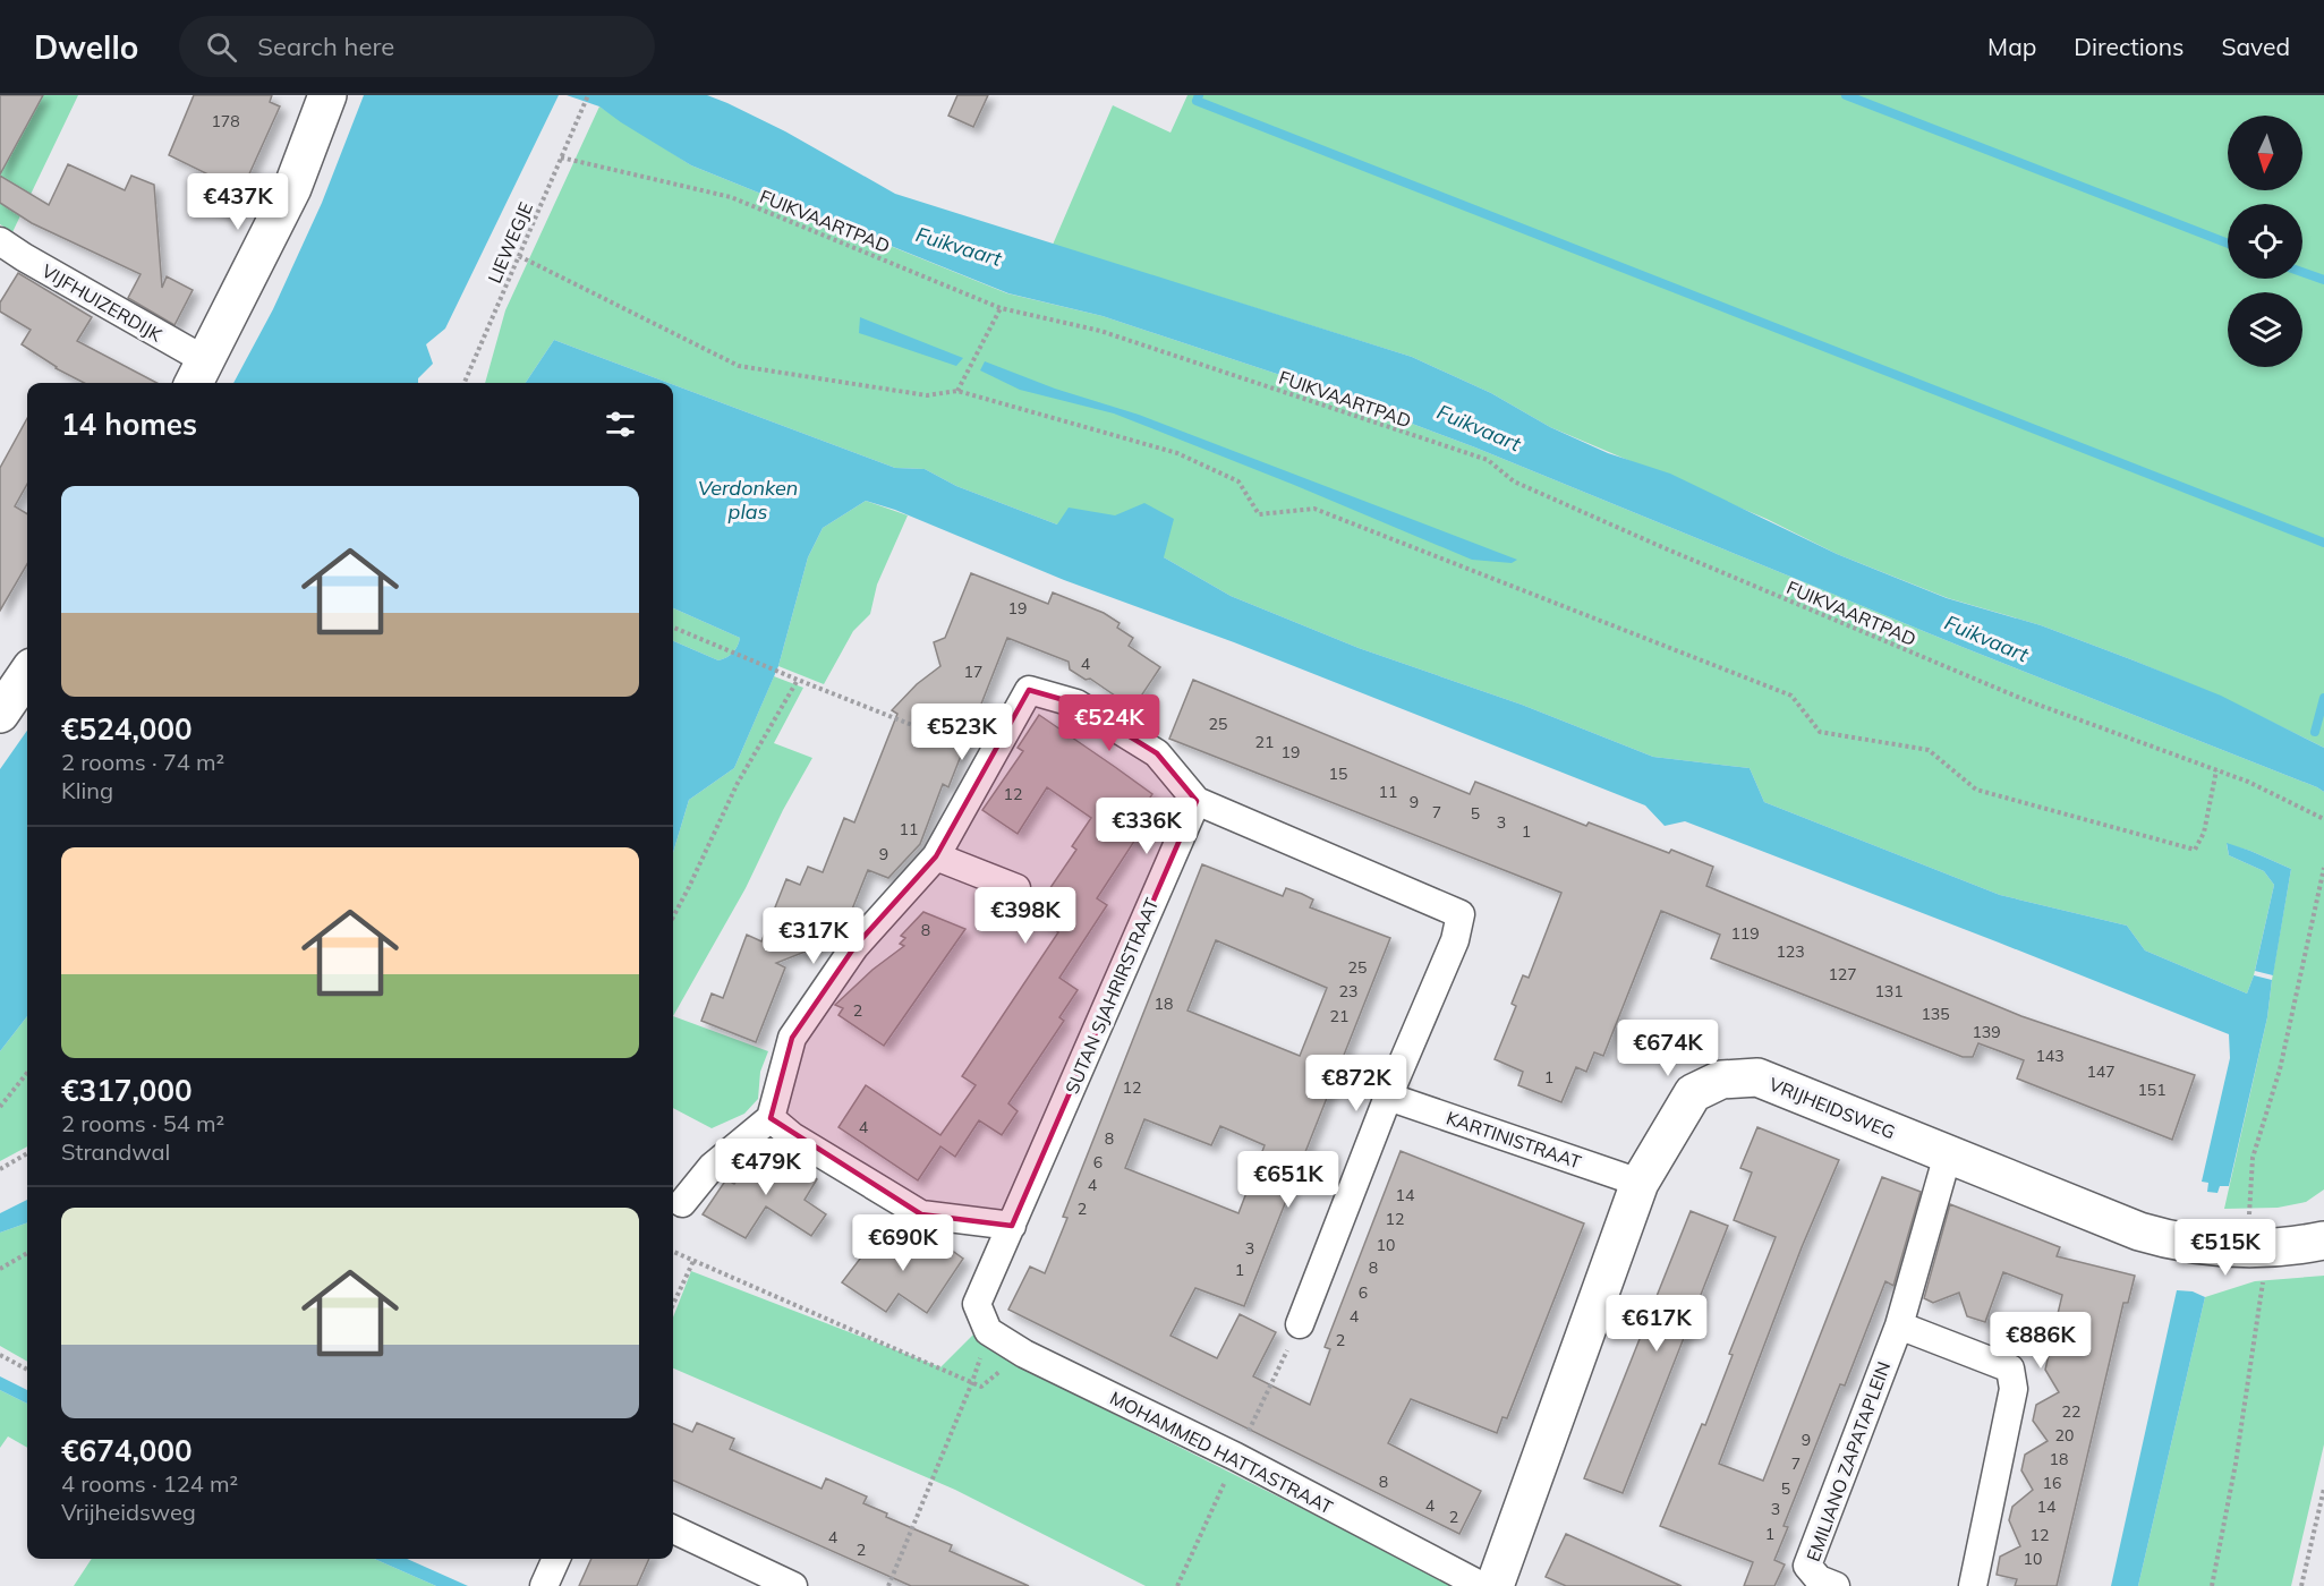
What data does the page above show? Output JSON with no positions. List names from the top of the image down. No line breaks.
{"streets":{"street":["VIJFHUIZERDIJK","SUTAN SJAHRIRSTRAAT","VRIJHEIDSWEG","KARTINISTRAAT","MOHAMMED HATTASTRAAT","EMILIANO ZAPATAPLEIN"],"path":["FUIKVAARTPAD","LIEWEGJE"]},"crossings":[["FUIKVAARTPAD","LIEWEGJE"],["SUTAN SJAHRIRSTRAAT","MOHAMMED HATTASTRAAT"],["VRIJHEIDSWEG","KARTINISTRAAT"],["VRIJHEIDSWEG","EMILIANO ZAPATAPLEIN"]],"water":["Fuikvaart","Verdonken plas"],"house_numbers":["178","19","4","17","25","21","19","15","11","12","9","7","5","3","11","1","9","8","119","123","25","127","23","131","18","2","135","21","139","143","147","1","12","151","4","8","6","4","14","2","12","10","3","8","1","6","4","2","22","20","9","18","7","8","16","5","4","14","3","2","1","12","4","2","10"],"north":"bottom","page":{"header":"Dwello","search":"Search here","nav":["Map","Directions","Saved"],"price":["€437K","€524K","€523K","€336K","€398K","€317K","€674K","€872K","€479K","€651K","€690K","€515K","€617K","€886K"],"heading":"14 homes","list":[{"name":"€524,000","note":"2 rooms · 74 m² · Kling"},{"name":"€317,000","note":"2 rooms · 54 m² · Strandwal"},{"name":"€674,000","note":"4 rooms · 124 m² · Vrijheidsweg"}]}}
